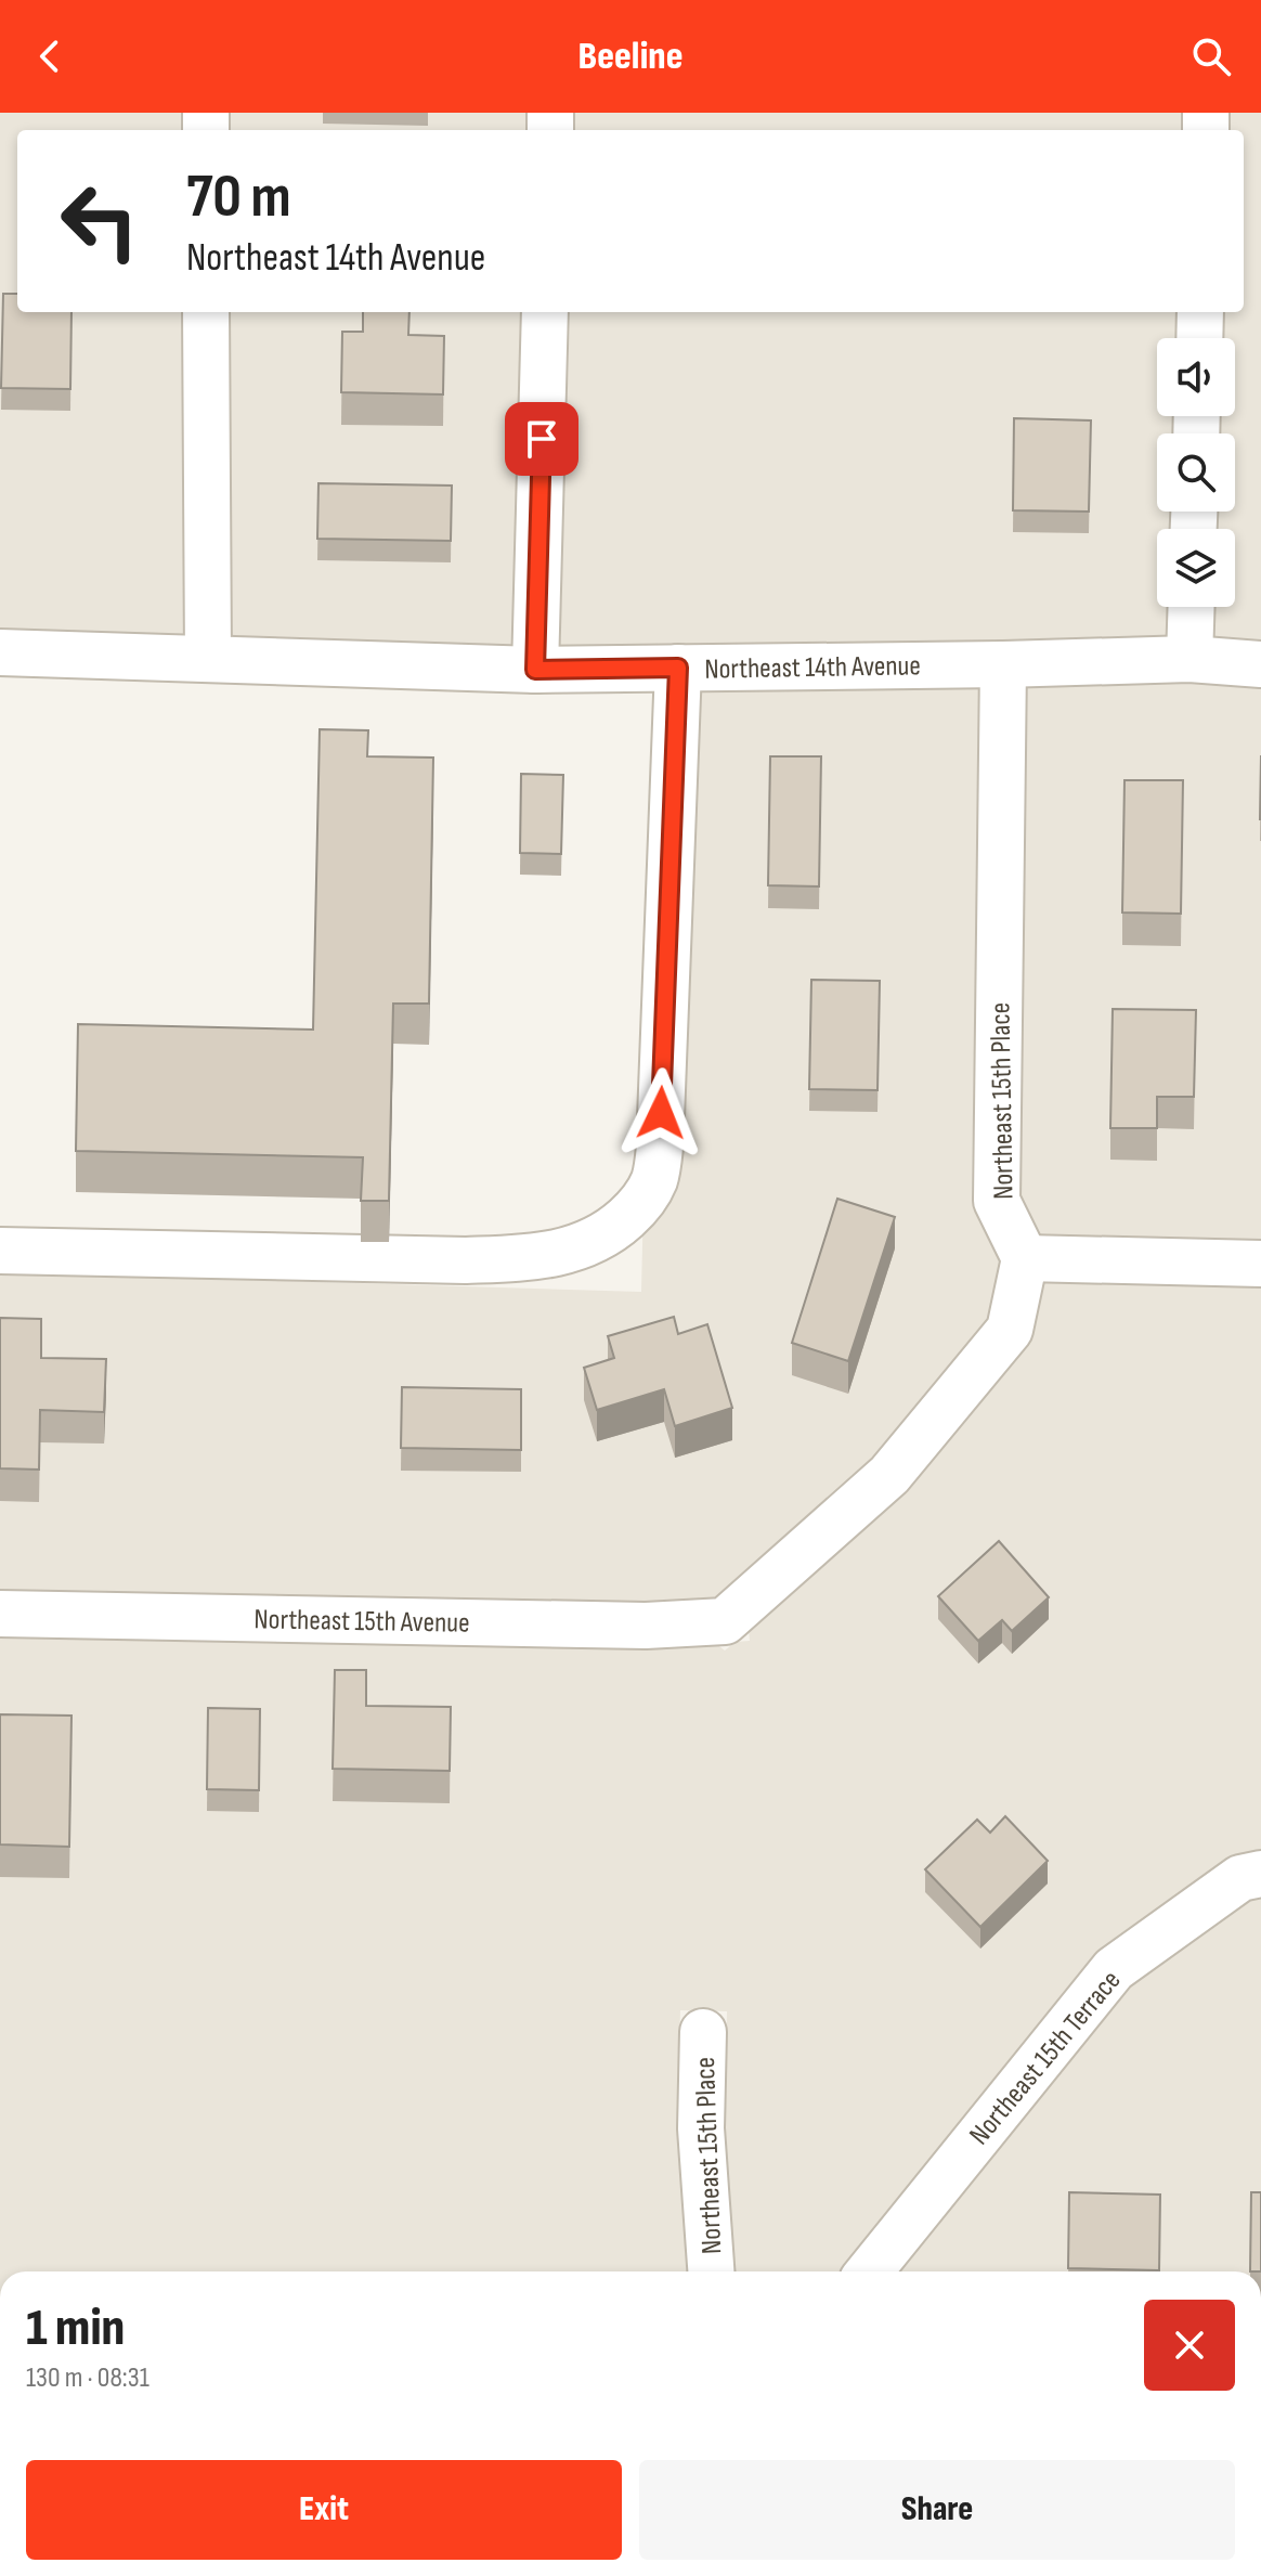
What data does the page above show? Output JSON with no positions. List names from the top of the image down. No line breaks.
{"streets":{"street":["Northeast 14th Avenue","Northeast 15th Place","Northeast 15th Avenue","Northeast 15th Terrace"]},"crossings":[["Northeast 14th Avenue","Northeast 15th Place"],["Northeast 15th Place","Northeast 15th Avenue"]],"page":{"header":"Beeline","turn":["70 m","Northeast 14th Avenue"],"heading":["1 min","130 m · 08:31"],"buttons":["Exit","Share"]}}
